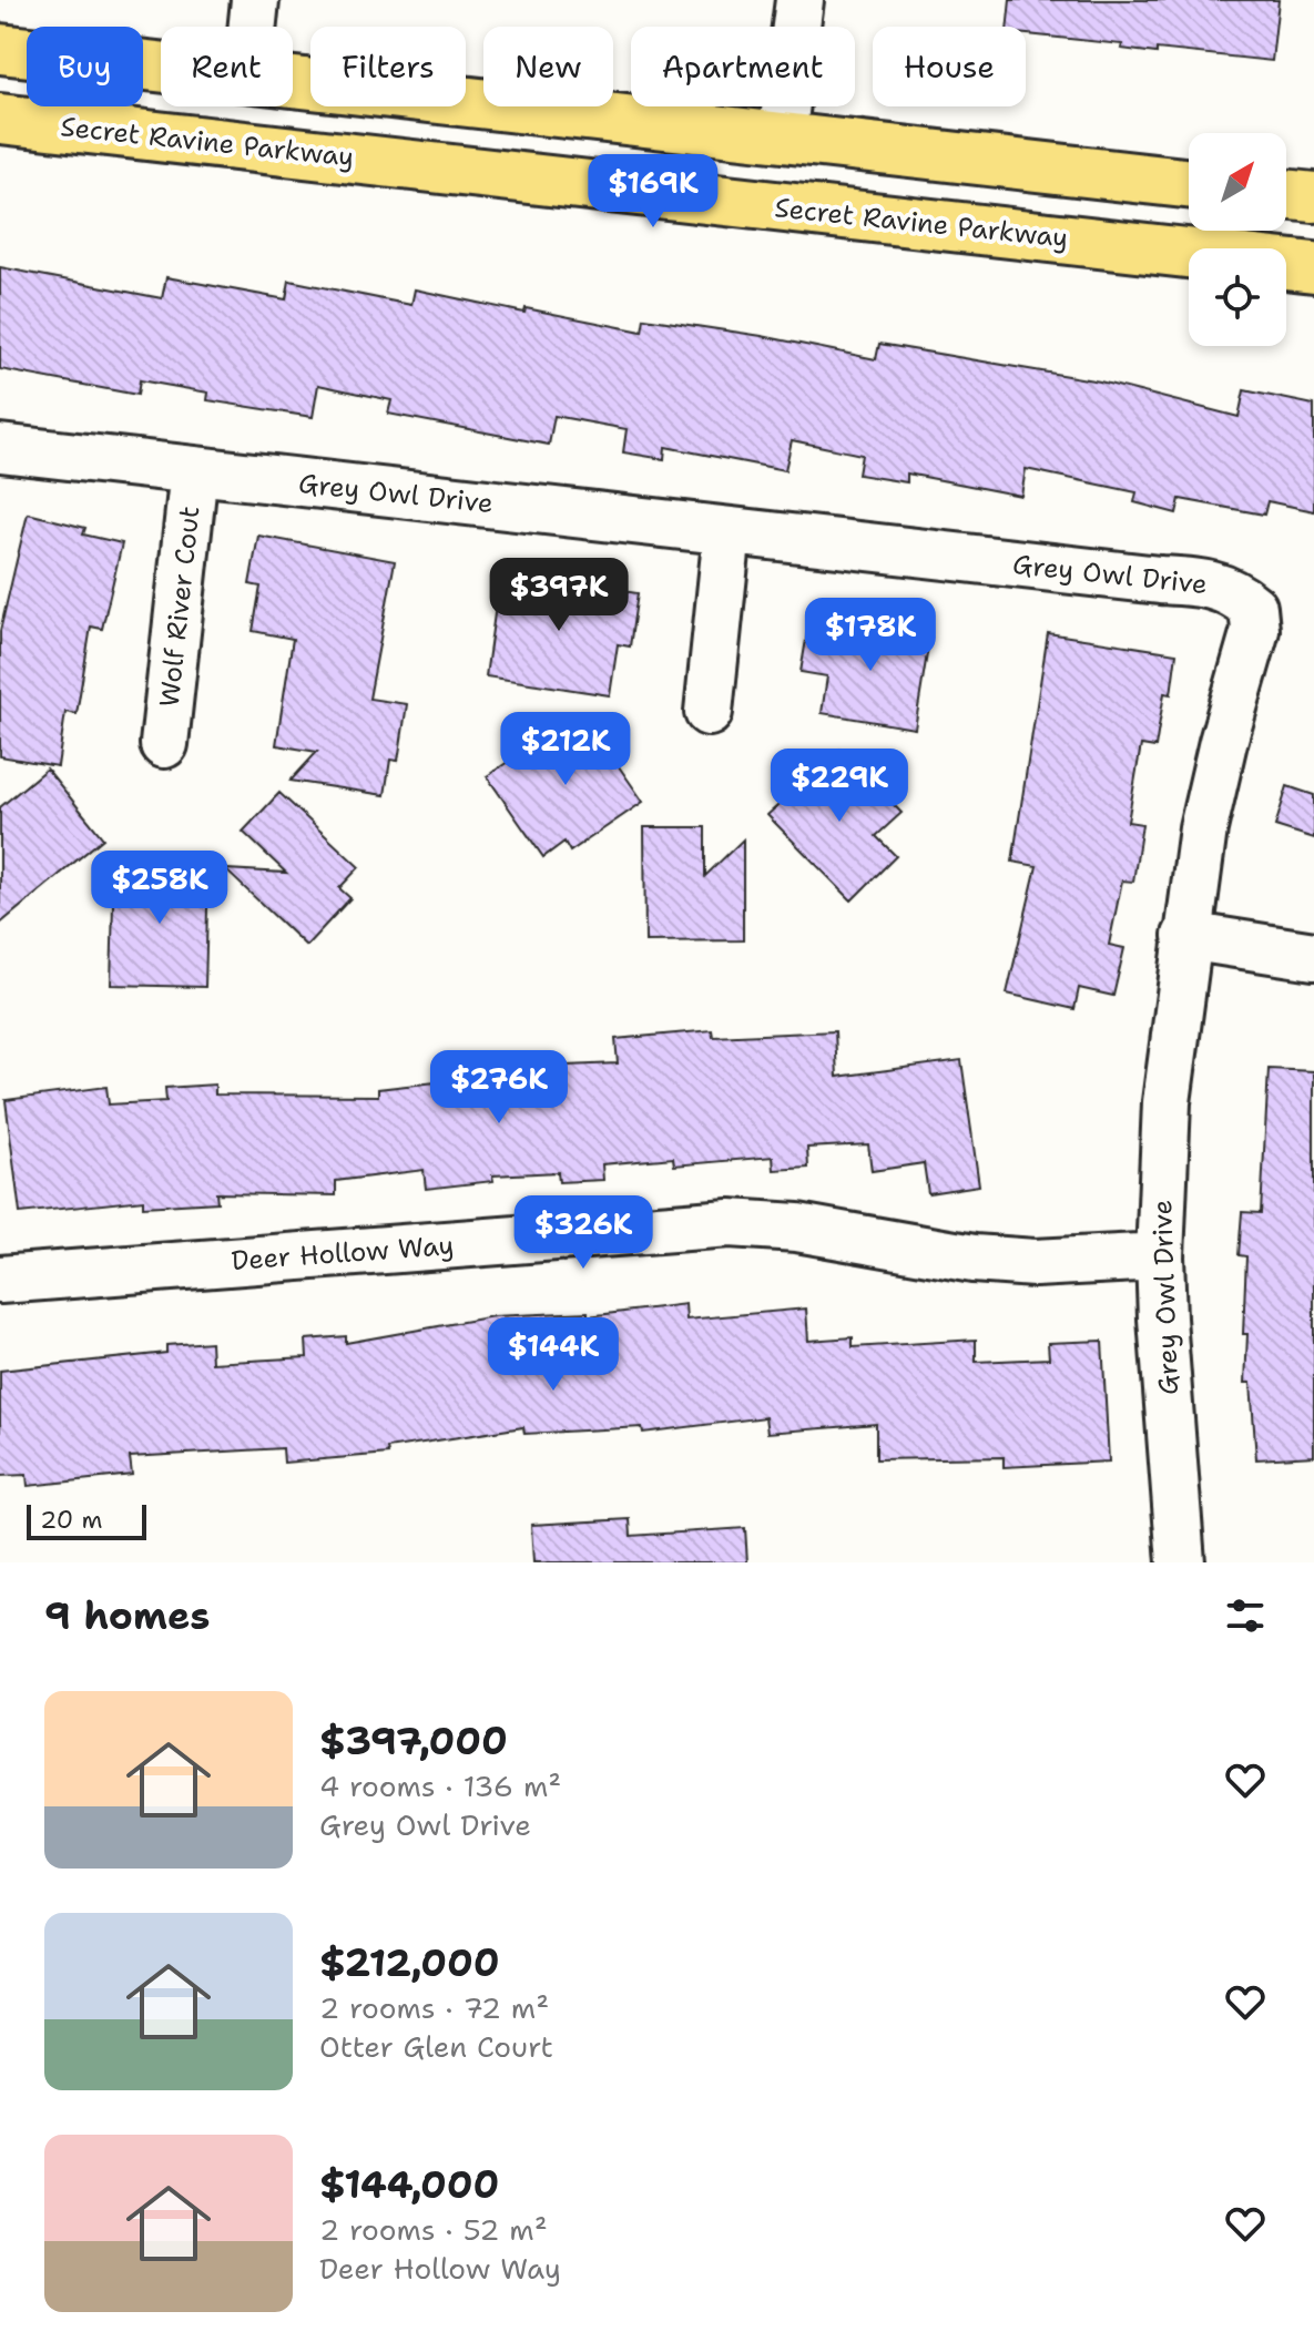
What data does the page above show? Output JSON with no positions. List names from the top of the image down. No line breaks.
{"streets":{"main road":["Secret Ravine Parkway"],"street":["Grey Owl Drive","Wolf River Cout","Deer Hollow Way"]},"crossings":[["Grey Owl Drive","Wolf River Cout"],["Grey Owl Drive","Deer Hollow Way"]],"scale_bar":"20 m","north":"top right","page":{"chip":["Buy","Rent","Filters","New","Apartment","House"],"price":["$169K","$397K","$178K","$212K","$229K","$258K","$276K","$326K","$144K"],"scale":"20 m","heading":"9 homes","list":[{"name":"$397,000","note":"4 rooms · 136 m² · Grey Owl Drive"},{"name":"$212,000","note":"2 rooms · 72 m² · Otter Glen Court"},{"name":"$144,000","note":"2 rooms · 52 m² · Deer Hollow Way"}]}}
